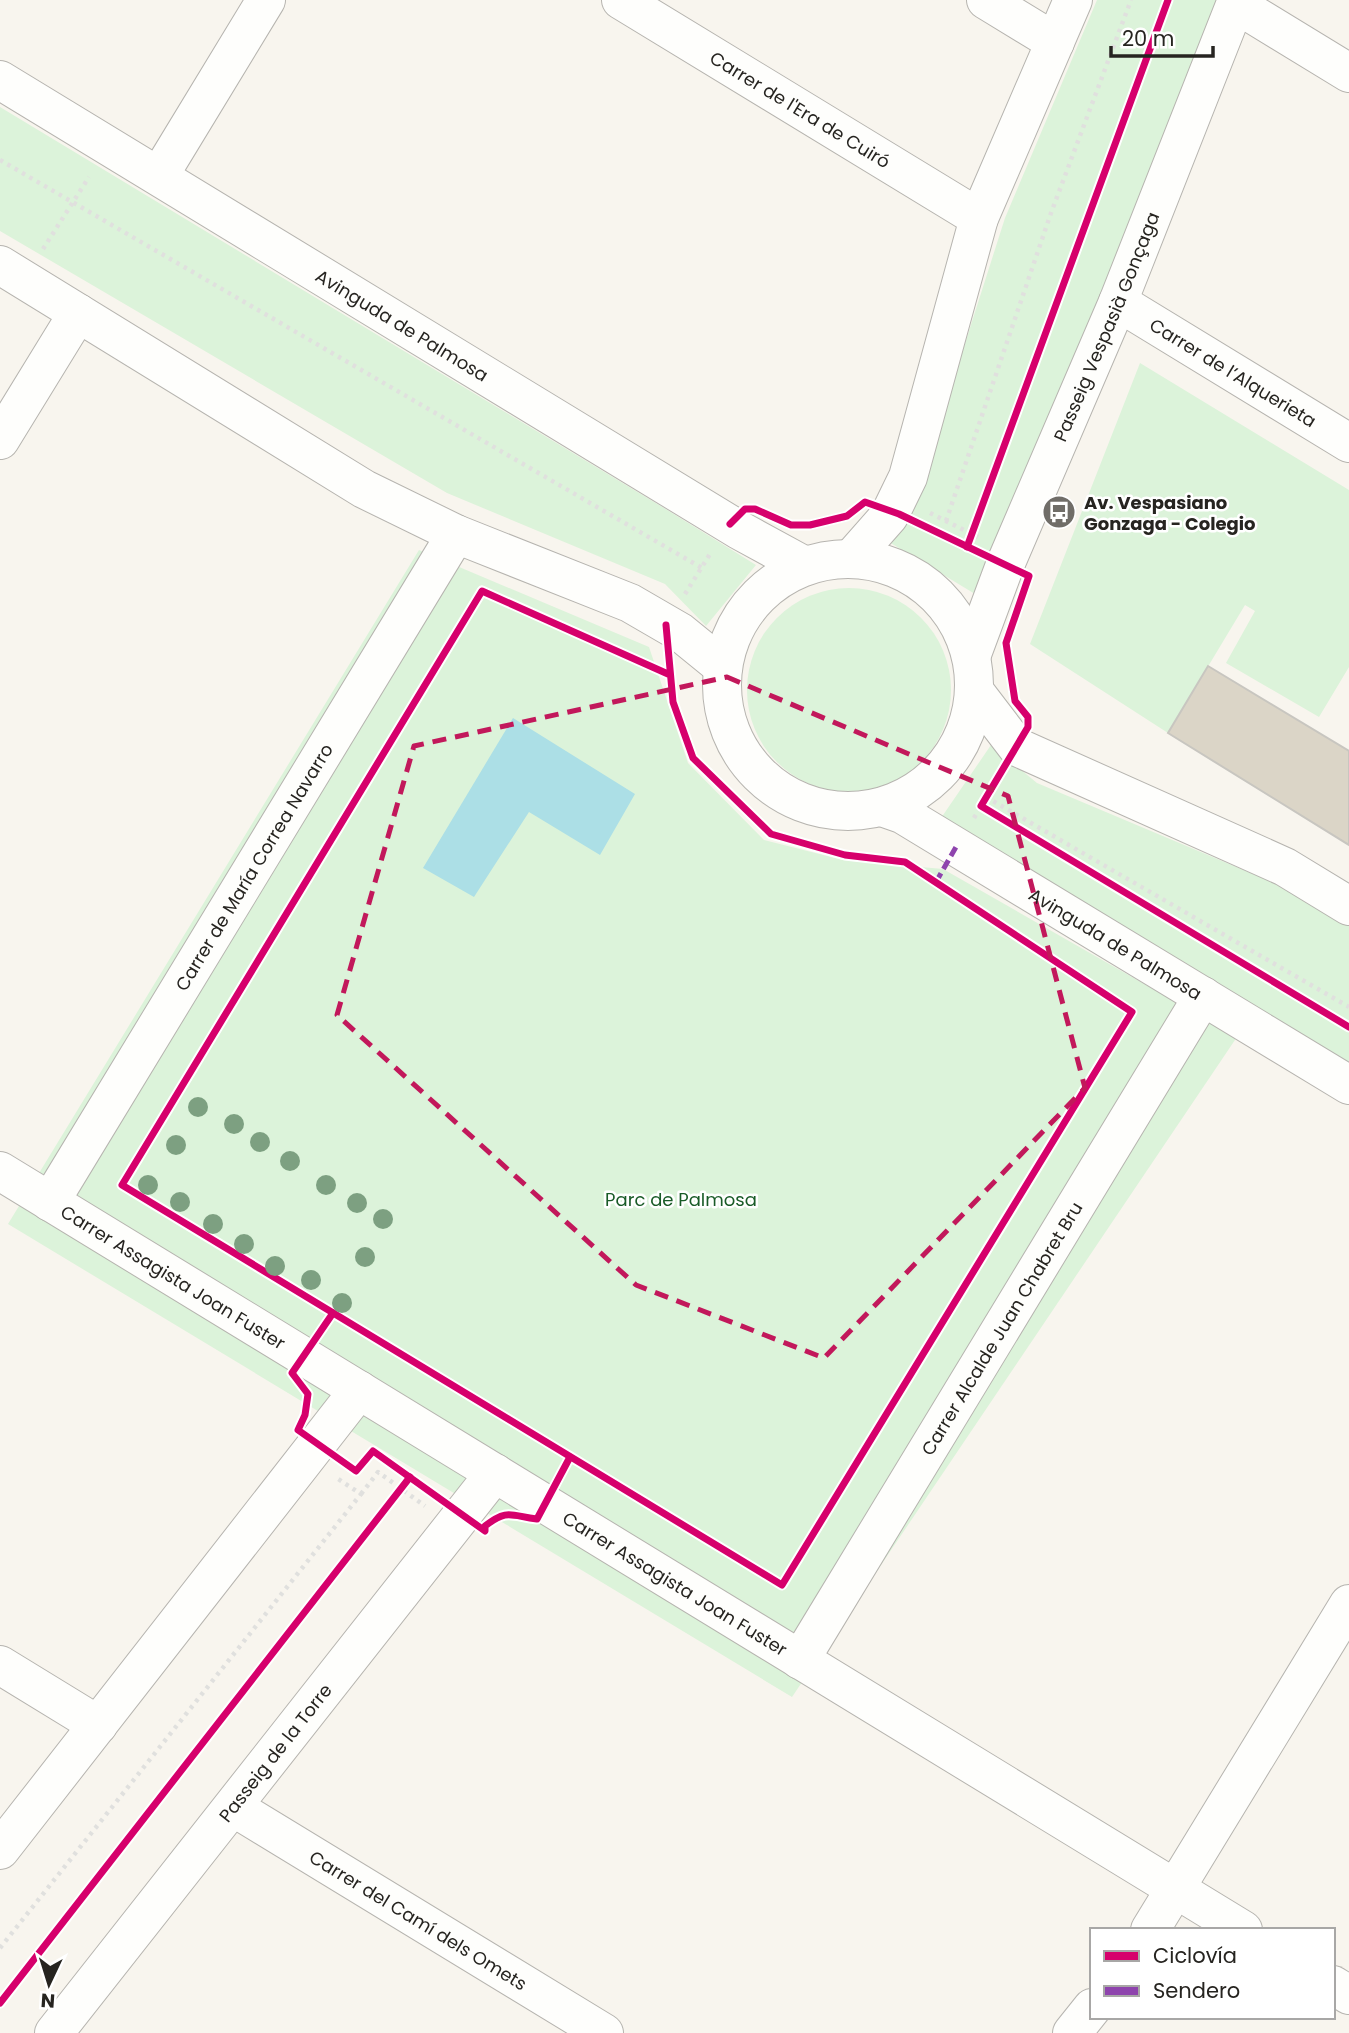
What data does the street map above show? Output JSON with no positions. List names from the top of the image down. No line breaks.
{"streets":{"street":["Carrer de l'Era de Cuiró","Avinguda de Palmosa","Passeig Vespasià Gonçaga","Carrer de l’Alquerieta","Carrer de María Correa Navarro","Carrer Assagista Joan Fuster","Carrer Alcalde Juan Chabret Bru","Passeig de la Torre","Carrer del Camí dels Omets"]},"crossings":[["Avinguda de Palmosa","Carrer Alcalde Juan Chabret Bru"],["Passeig Vespasià Gonçaga","Carrer de l’Alquerieta"],["Carrer de María Correa Navarro","Carrer Assagista Joan Fuster"],["Carrer Assagista Joan Fuster","Carrer Alcalde Juan Chabret Bru"],["Carrer Assagista Joan Fuster","Passeig de la Torre"],["Passeig de la Torre","Carrer del Camí dels Omets"]],"parks":["Parc de Palmosa"],"places":{"bus stop":["Av. Vespasiano Gonzaga - Colegio"]},"legend":["Ciclovía","Sendero"],"scale_bar":"20 m","north":"bottom"}
